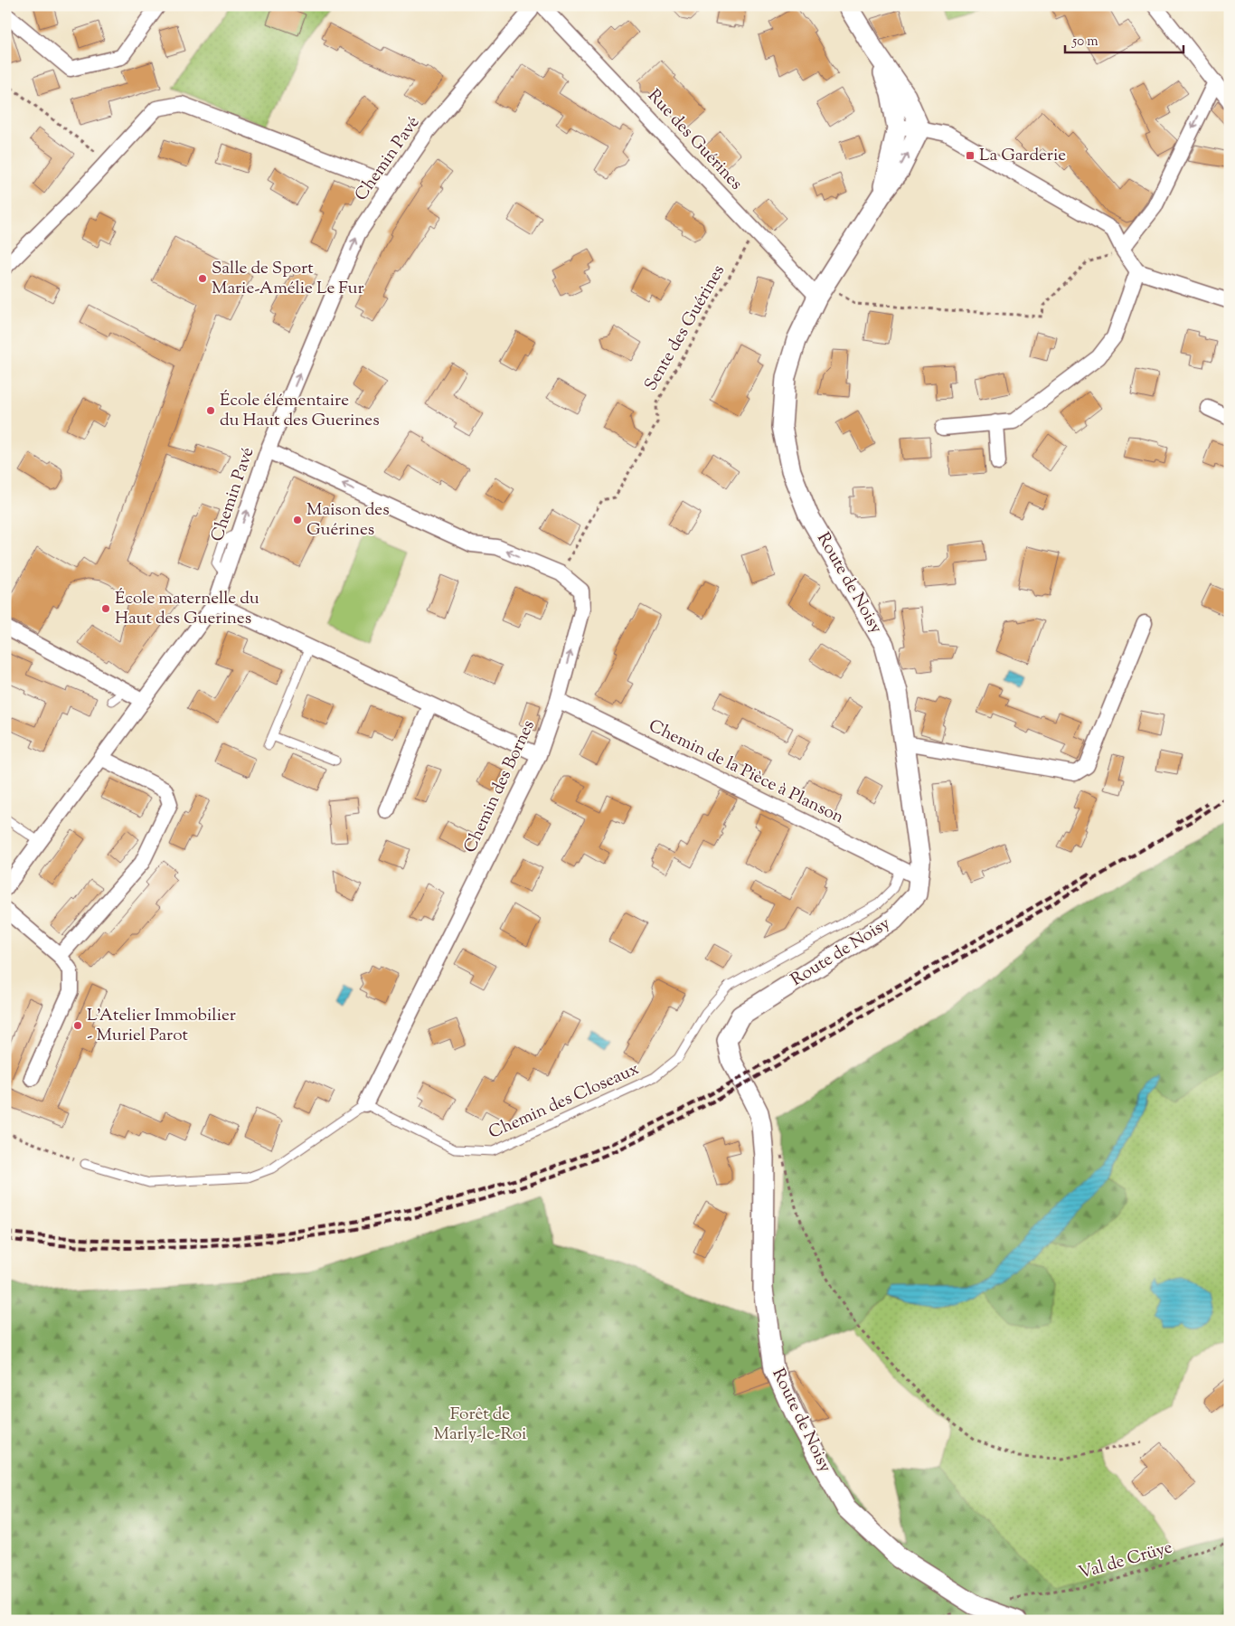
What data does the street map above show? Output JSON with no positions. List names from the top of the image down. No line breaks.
{"streets":{"street":["Rue des Guérines","Chemin Pavé","Route de Noisy","Chemin de la Pièce à Planson","Chemin des Bornes"],"lane":["Chemin des Closeaux"],"path":["Sente des Guérines","Val de Crüye"]},"crossings":[["Rue des Guérines","Chemin Pavé"],["Rue des Guérines","Sente des Guérines"],["Rue des Guérines","Route de Noisy"],["Chemin Pavé","Chemin des Bornes"],["Sente des Guérines","Chemin des Bornes"],["Route de Noisy","Chemin de la Pièce à Planson"],["Chemin de la Pièce à Planson","Chemin des Bornes"],["Chemin de la Pièce à Planson","Chemin des Closeaux"],["Chemin des Bornes","Chemin des Closeaux"]],"one_way":["Chemin Pavé","Chemin des Bornes"],"parks":["Forêt de Marly-le-Roi"],"places":{"transit":["La Garderie"],"other":["Salle de Sport Marie-Amélie Le Fur","École élémentaire du Haut des Guerines","Maison des Guérines","École maternelle du Haut des Guerines","L'Atelier Immobilier - Muriel Parot"]},"scale_bar":"50 m"}
